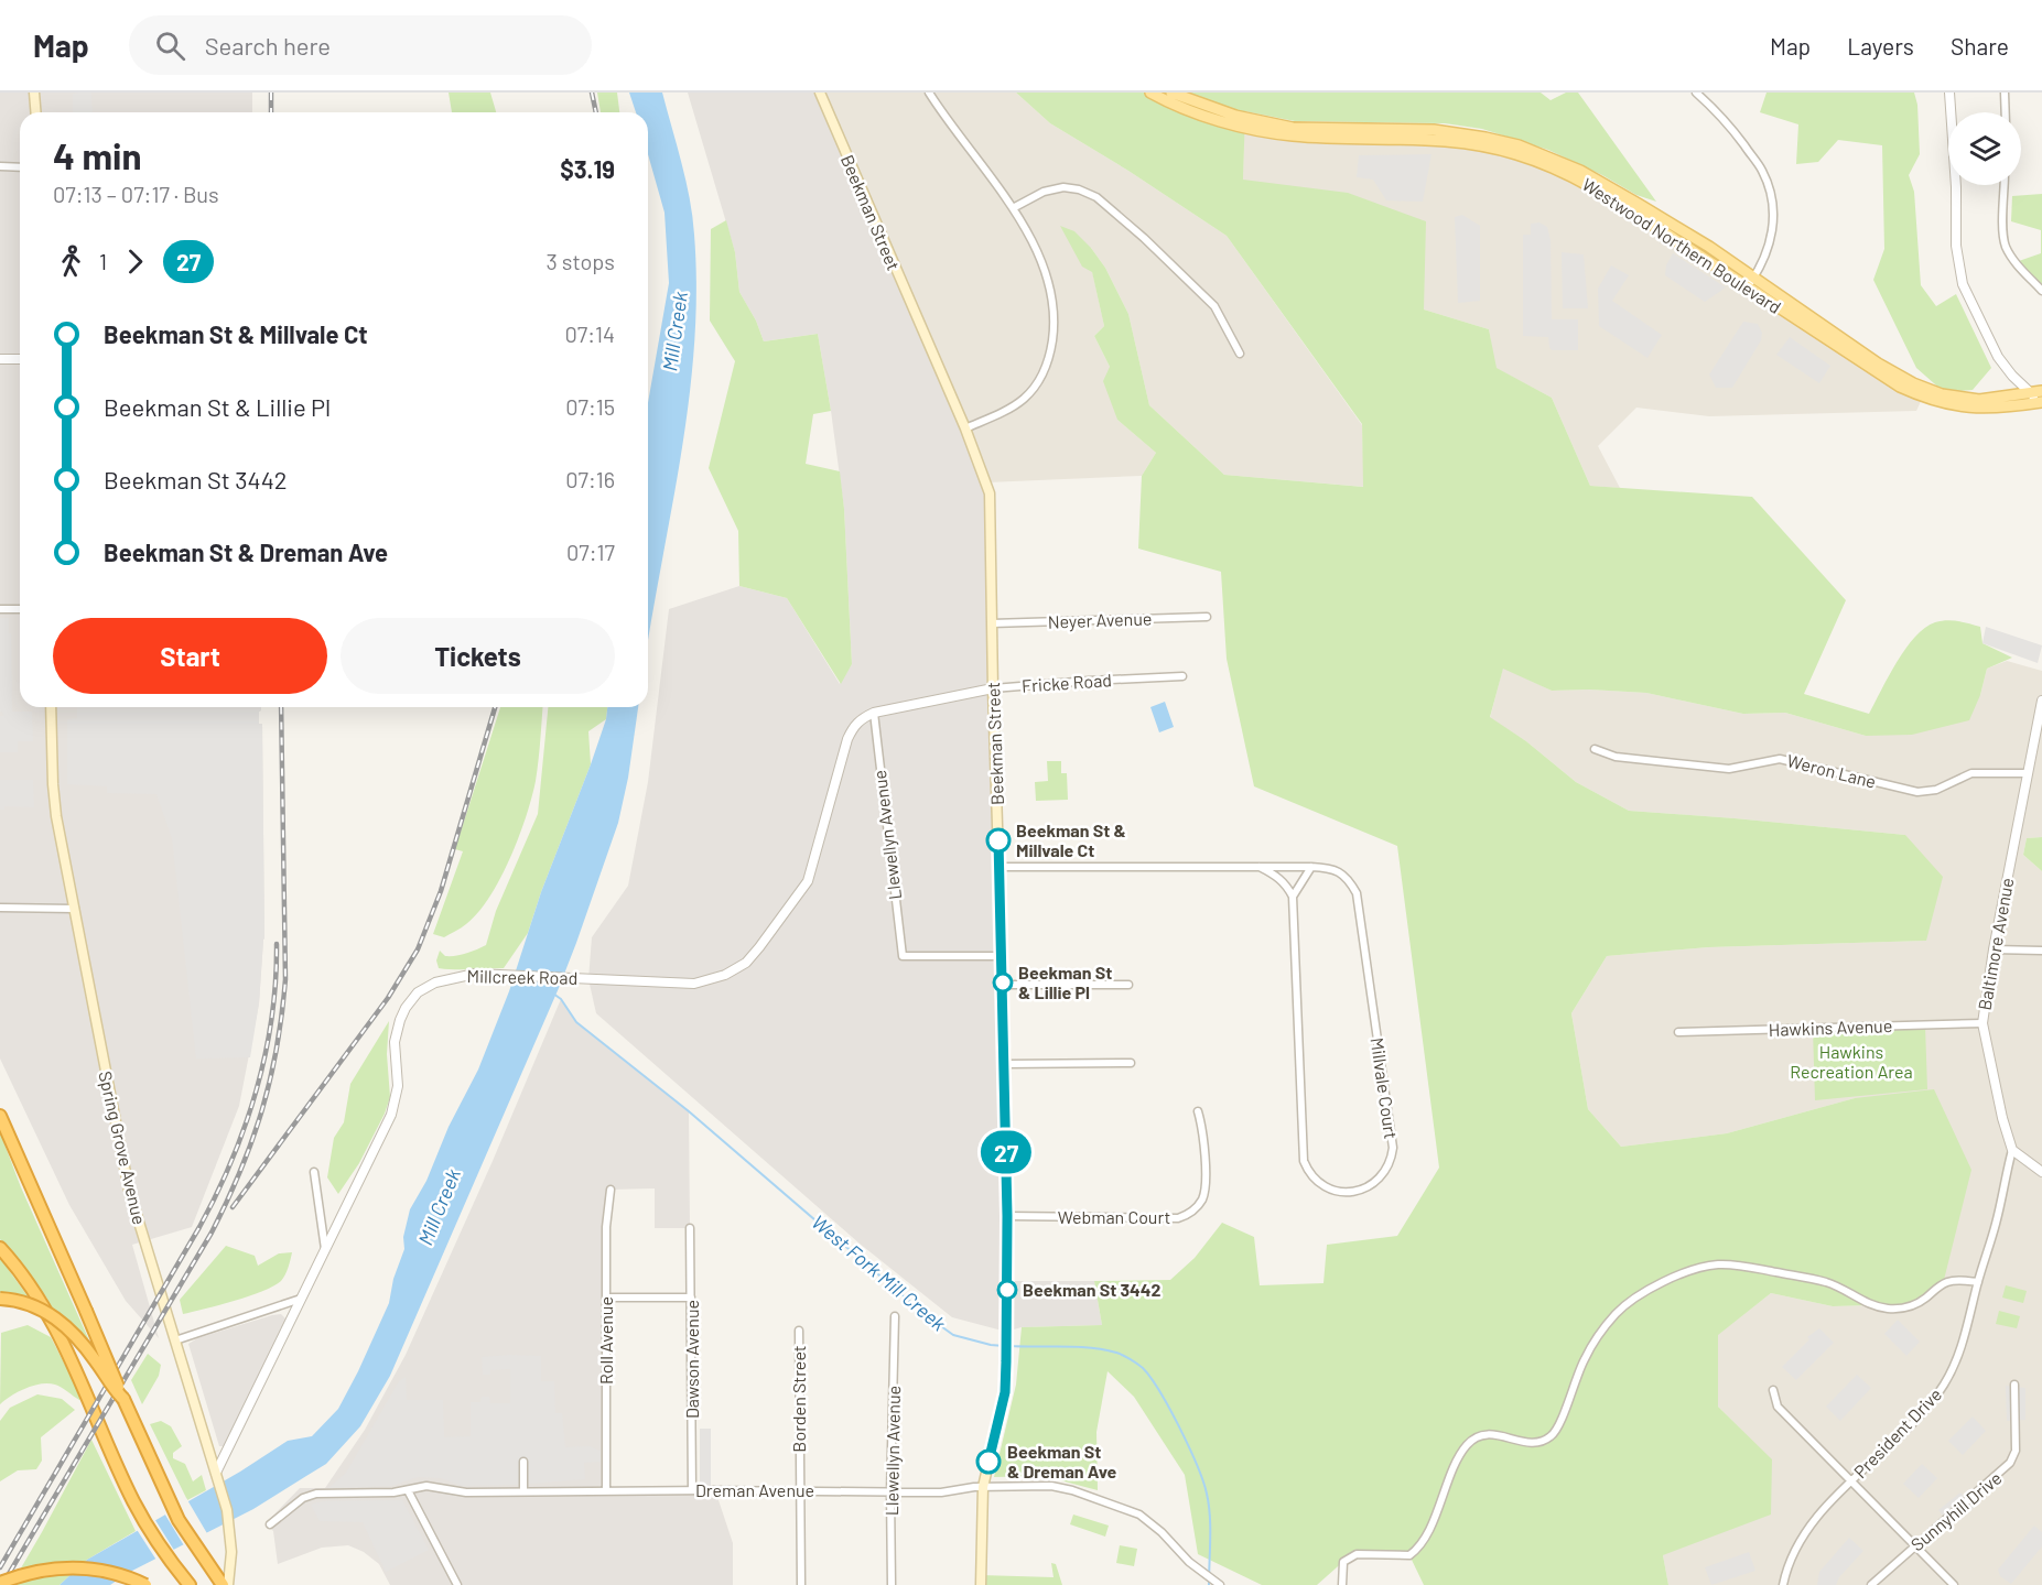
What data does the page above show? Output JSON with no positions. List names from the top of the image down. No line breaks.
{"streets":{"main road":["Beekman Street","Westwood Northern Boulevard","Spring Grove Avenue"],"street":["Neyer Avenue","Fricke Road","Weron Lane","Llewellyn Avenue","Baltimore Avenue","Millcreek Road","Hawkins Avenue","Millvale Court","Webman Court","Roll Avenue","Dawson Avenue","Borden Street","President Drive","Dreman Avenue","Sunnyhill Drive"]},"crossings":[["Beekman Street","Neyer Avenue"],["Beekman Street","Fricke Road"],["Beekman Street","Llewellyn Avenue"],["Beekman Street","Millvale Court"],["Beekman Street","Webman Court"],["Beekman Street","Dreman Avenue"],["Fricke Road","Llewellyn Avenue"],["Fricke Road","Millcreek Road"],["Weron Lane","Baltimore Avenue"],["Llewellyn Avenue","Millcreek Road"],["Llewellyn Avenue","Dreman Avenue"],["Baltimore Avenue","Hawkins Avenue"],["Baltimore Avenue","President Drive"],["Millcreek Road","Spring Grove Avenue"],["Roll Avenue","Dreman Avenue"],["Dawson Avenue","Dreman Avenue"],["Borden Street","Dreman Avenue"]],"water":["Mill Creek","West Fork Mill Creek"],"parks":["Hawkins Recreation Area"],"places":["Beekman St & Millvale Ct","Beekman St & Lillie Pl","Beekman St 3442","Beekman St & Dreman Ave"],"lines":["bus line 27"],"page":{"header":"Map","search":"Search here","nav":["Map","Layers","Share"],"on_map":"27","heading":["4 min","07:13 – 07:17 · Bus","$3.19"],"legs":["1","27","3 stops"],"list":[{"name":"Beekman St & Millvale Ct","value":"07:14"},{"name":"Beekman St & Lillie Pl","value":"07:15"},{"name":"Beekman St 3442","value":"07:16"},{"name":"Beekman St & Dreman Ave","value":"07:17"}],"buttons":["Start","Tickets"]}}
